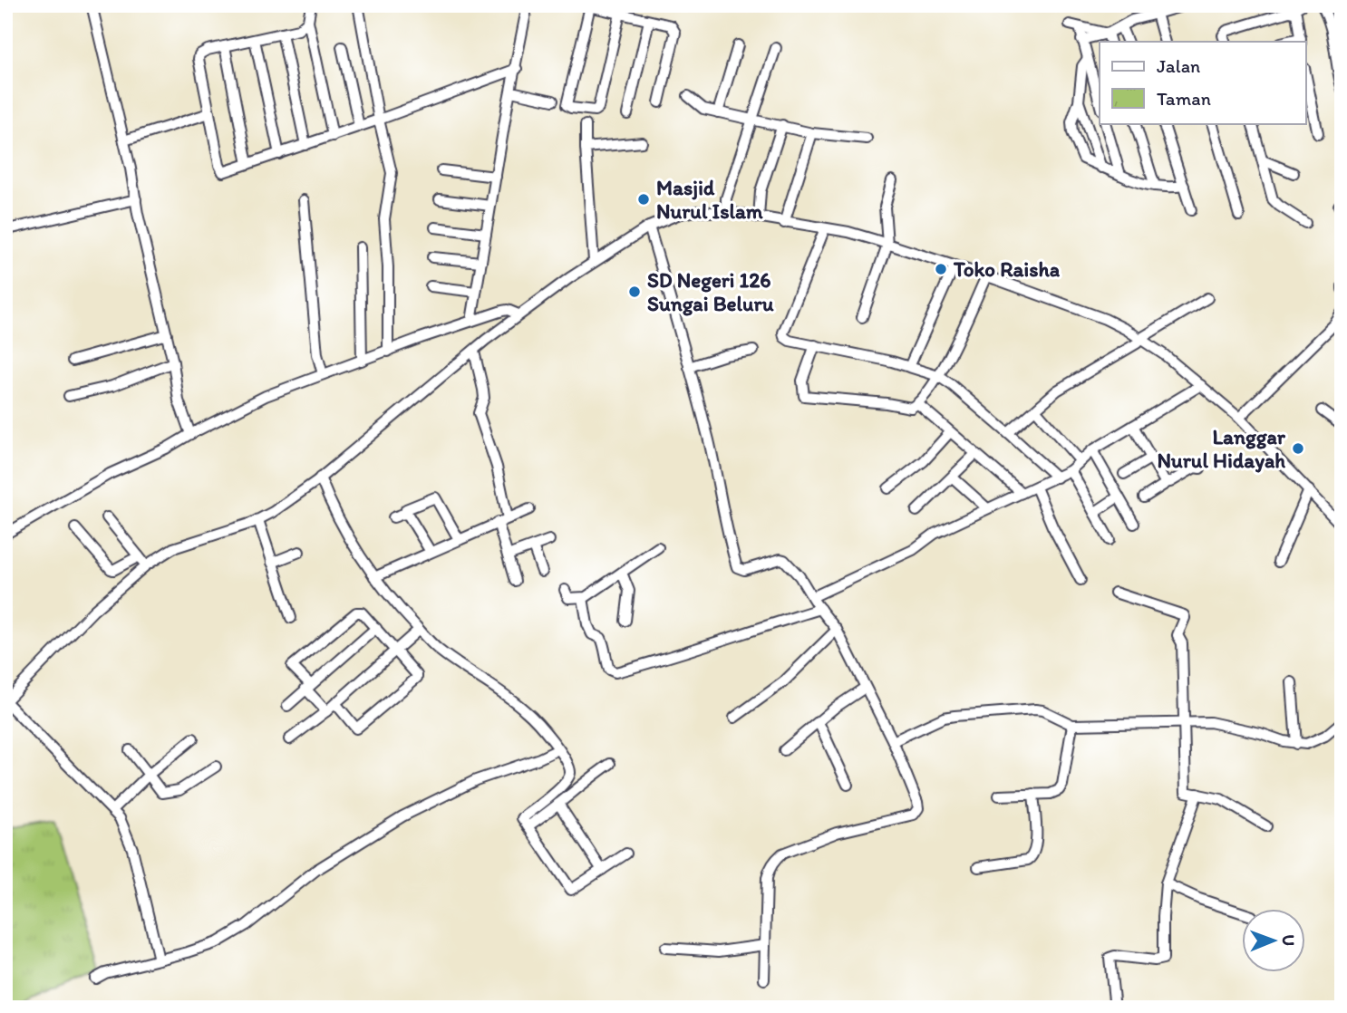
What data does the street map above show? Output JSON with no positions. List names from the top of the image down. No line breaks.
{"places":["Masjid Nurul Islam","Toko Raisha","SD Negeri 126 Sungai Beluru","Langgar Nurul Hidayah"],"legend":["Jalan","Taman"],"north":"right"}
